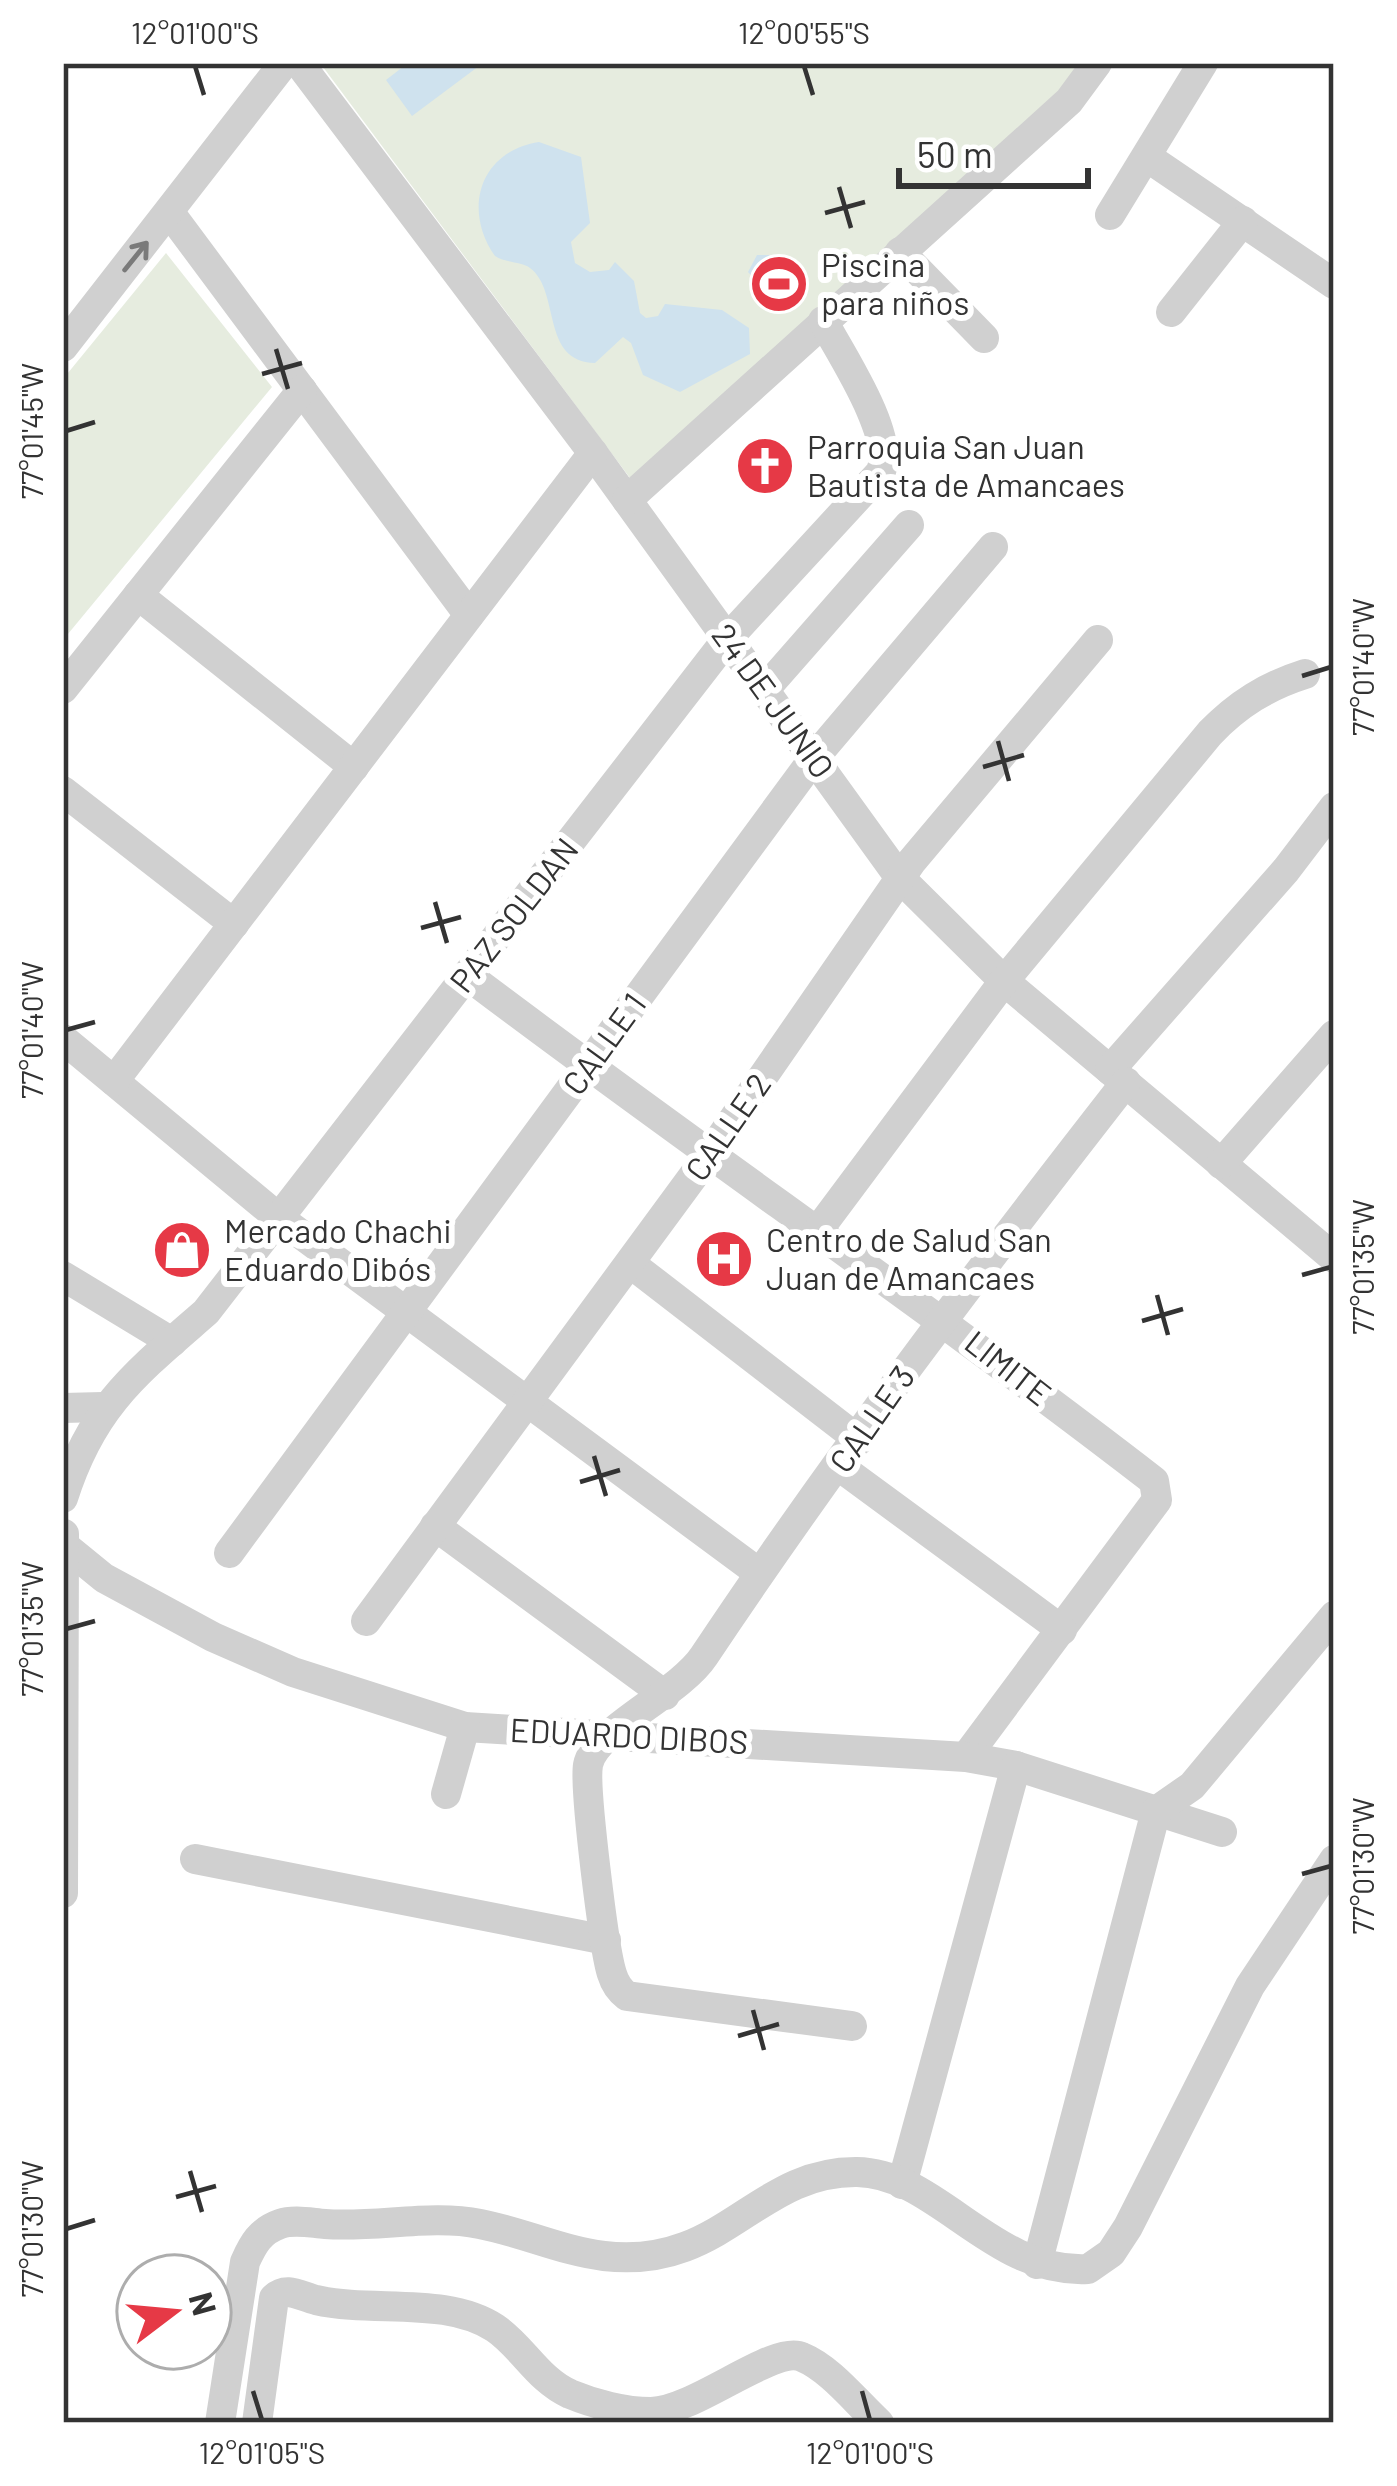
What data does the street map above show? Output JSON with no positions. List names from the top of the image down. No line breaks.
{"streets":{"street":["24 DE JUNIO","PAZ SOLDAN","CALLE 1","CALLE 2","LIMITE","CALLE 3","EDUARDO DIBOS"]},"crossings":[["24 DE JUNIO","PAZ SOLDAN"],["24 DE JUNIO","CALLE 1"],["24 DE JUNIO","CALLE 2"],["24 DE JUNIO","CALLE 3"],["PAZ SOLDAN","LIMITE"],["CALLE 1","LIMITE"],["CALLE 2","LIMITE"],["LIMITE","CALLE 3"],["LIMITE","EDUARDO DIBOS"],["CALLE 3","EDUARDO DIBOS"]],"places":{"sports":["Piscina para niños"],"church":["Parroquia San Juan Bautista de Amancaes"],"shop":["Mercado Chachi Eduardo Dibós"],"hospital":["Centro de Salud San Juan de Amancaes"]},"scale_bar":"50 m","north":"right","coordinates":["12°01'00\"S","12°00'55\"S","77°01'45\"W","77°01'40\"W","77°01'35\"W","77°01'30\"W","12°01'05\"S"]}
